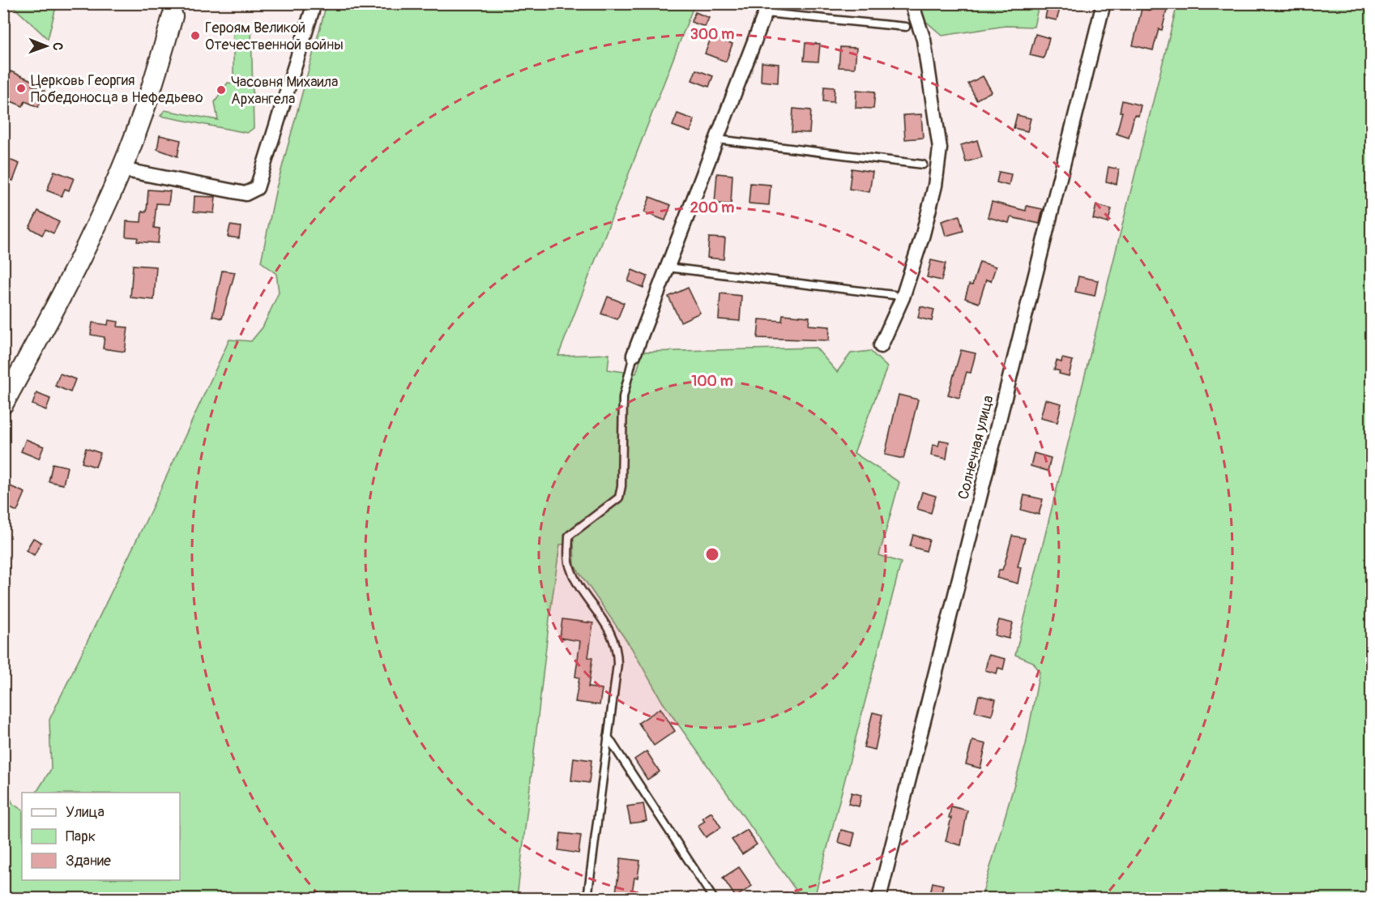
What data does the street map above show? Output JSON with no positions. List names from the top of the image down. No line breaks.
{"streets":{"street":["Солнечная улица"]},"places":["Героям Великой Отечественной войны","Церковь Георгия Победоносца в Нефедьево","Часовня Михаила Архангела"],"legend":["Улица","Парк","Здание"],"north":"right","rings":["300 m","200 m","100 m"]}
